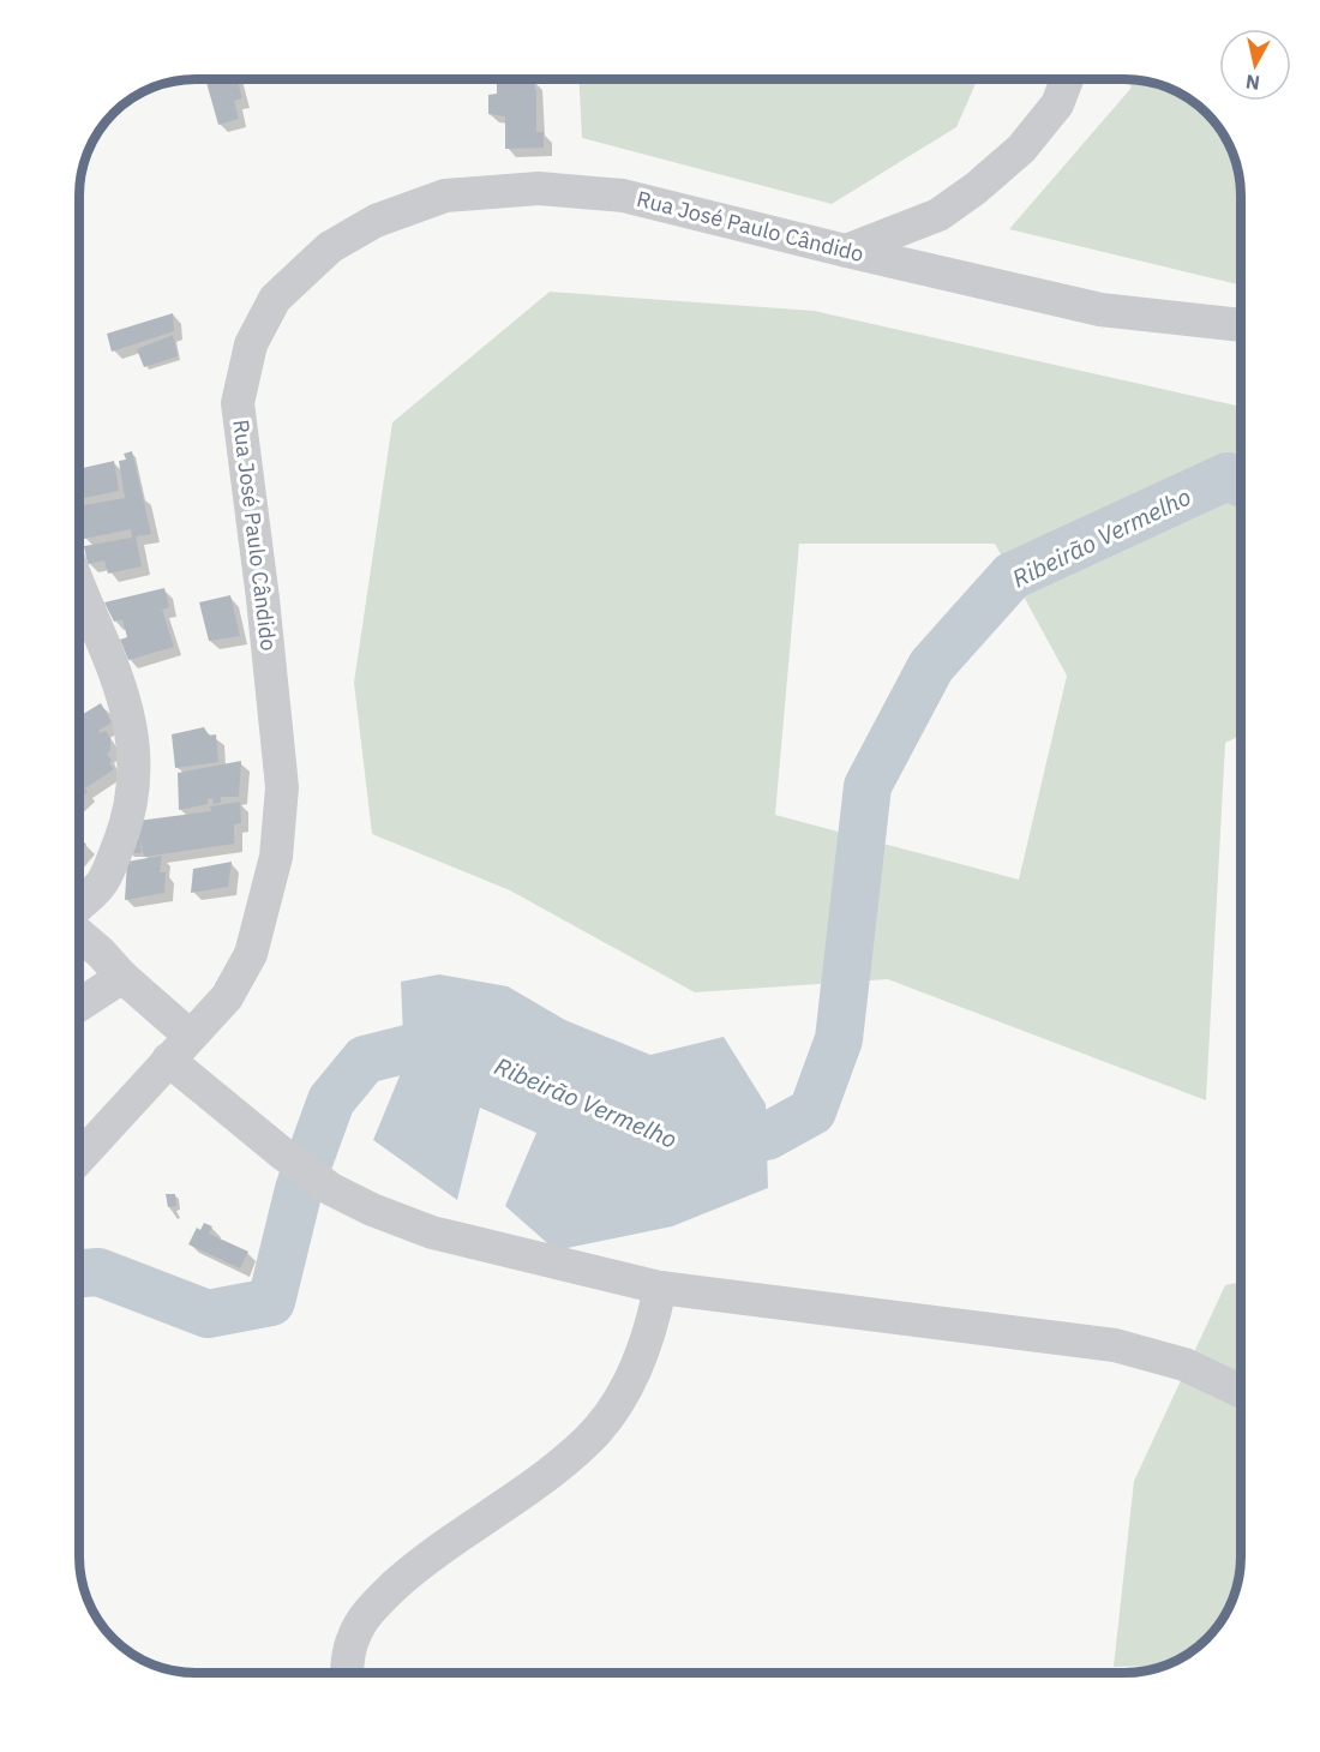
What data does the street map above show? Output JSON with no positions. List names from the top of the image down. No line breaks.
{"streets":{"street":["Rua José Paulo Cândido"]},"water":["Ribeirão Vermelho"],"north":"bottom"}
